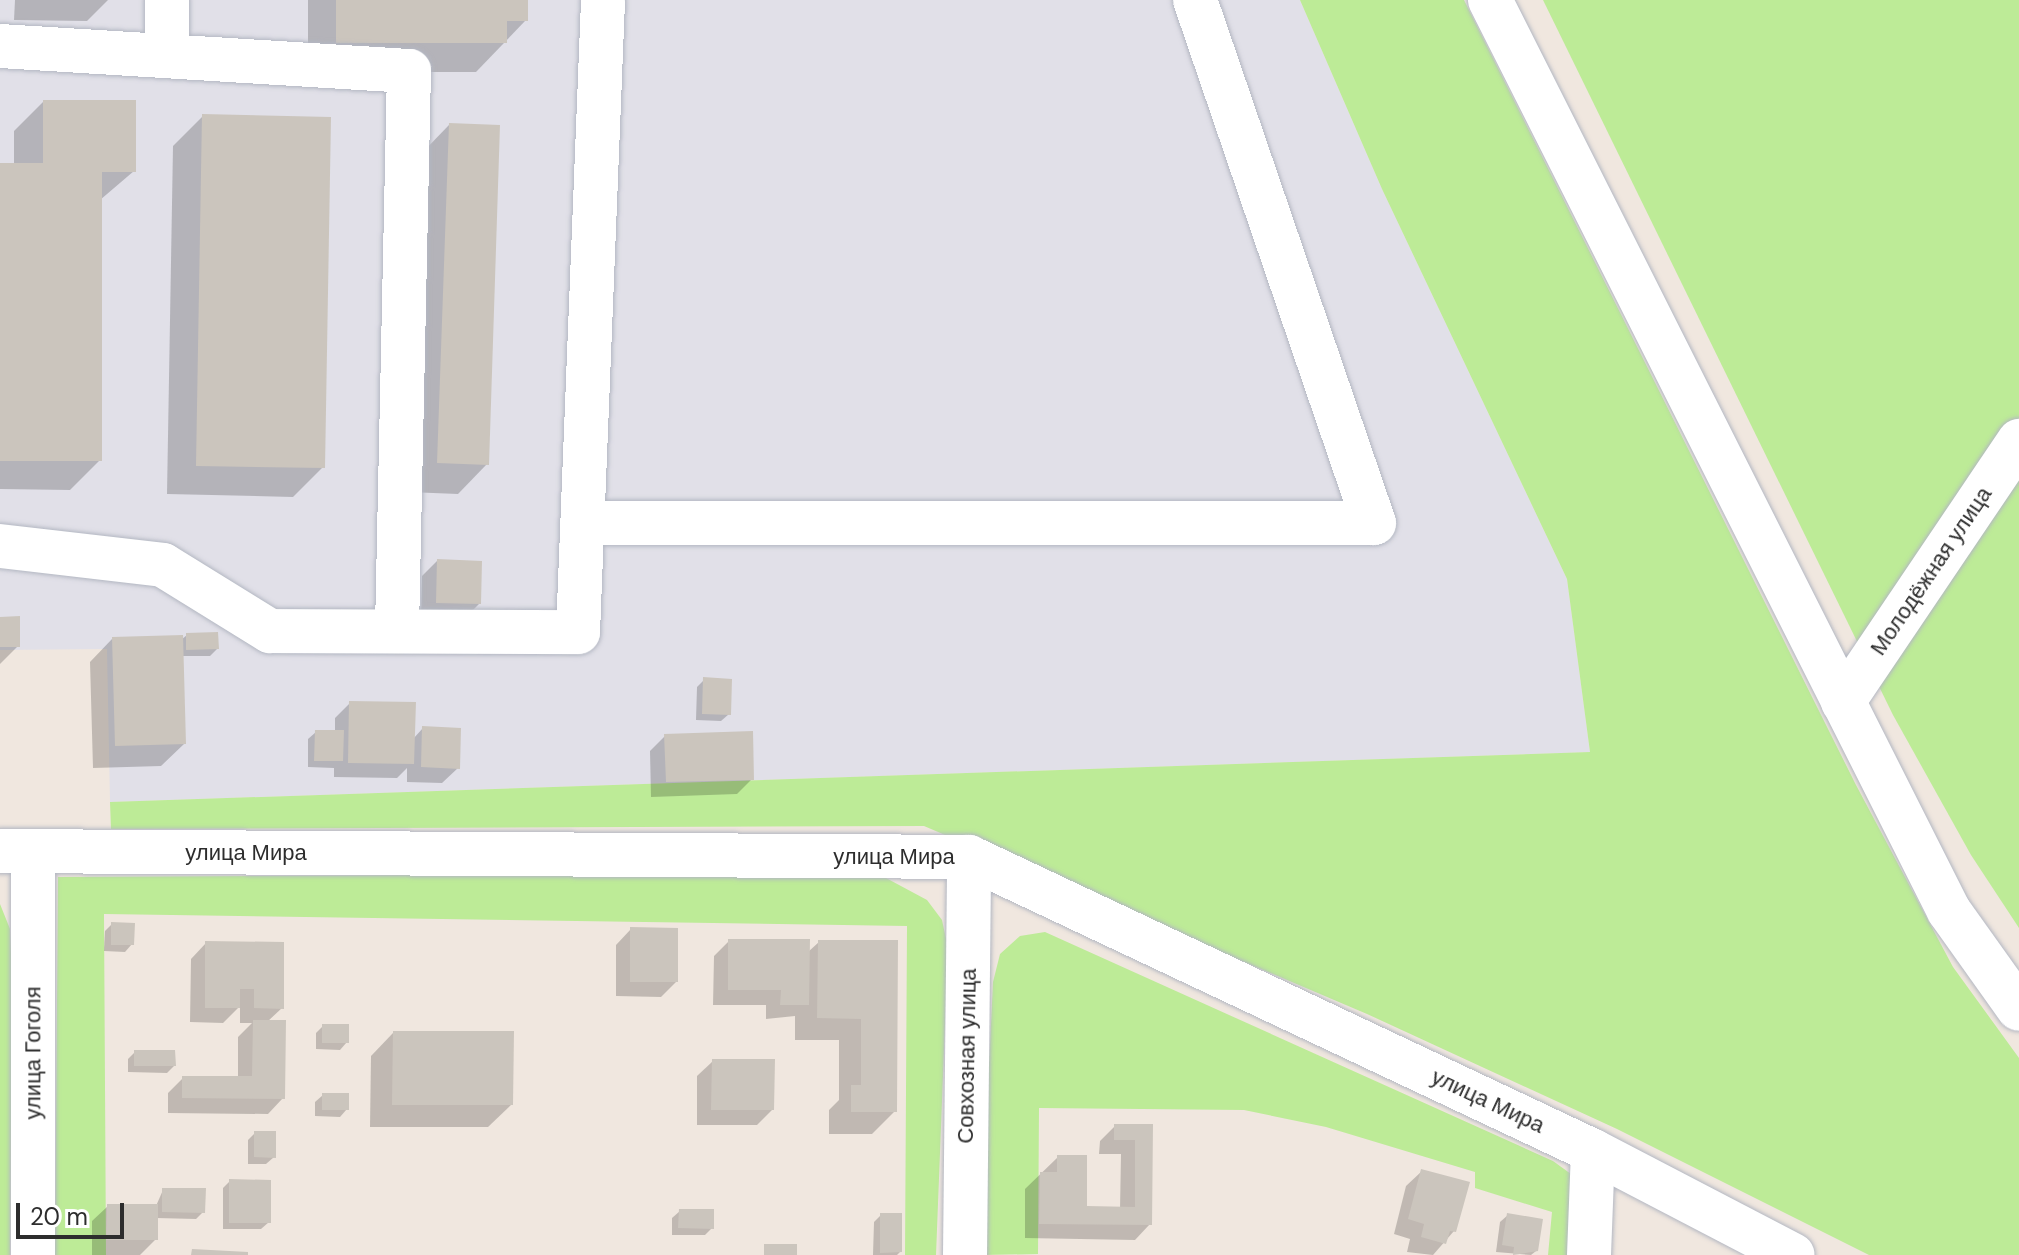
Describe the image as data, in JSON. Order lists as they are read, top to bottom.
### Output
{
  "streets": {
    "street": [
      "Молодёжная улица",
      "улица Мира",
      "улица Гоголя",
      "Совхозная улица"
    ]
  },
  "crossings": [
    ["улица Мира", "улица Гоголя"],
    ["улица Мира", "Совхозная улица"]
  ],
  "scale_bar": "20 m"
}
